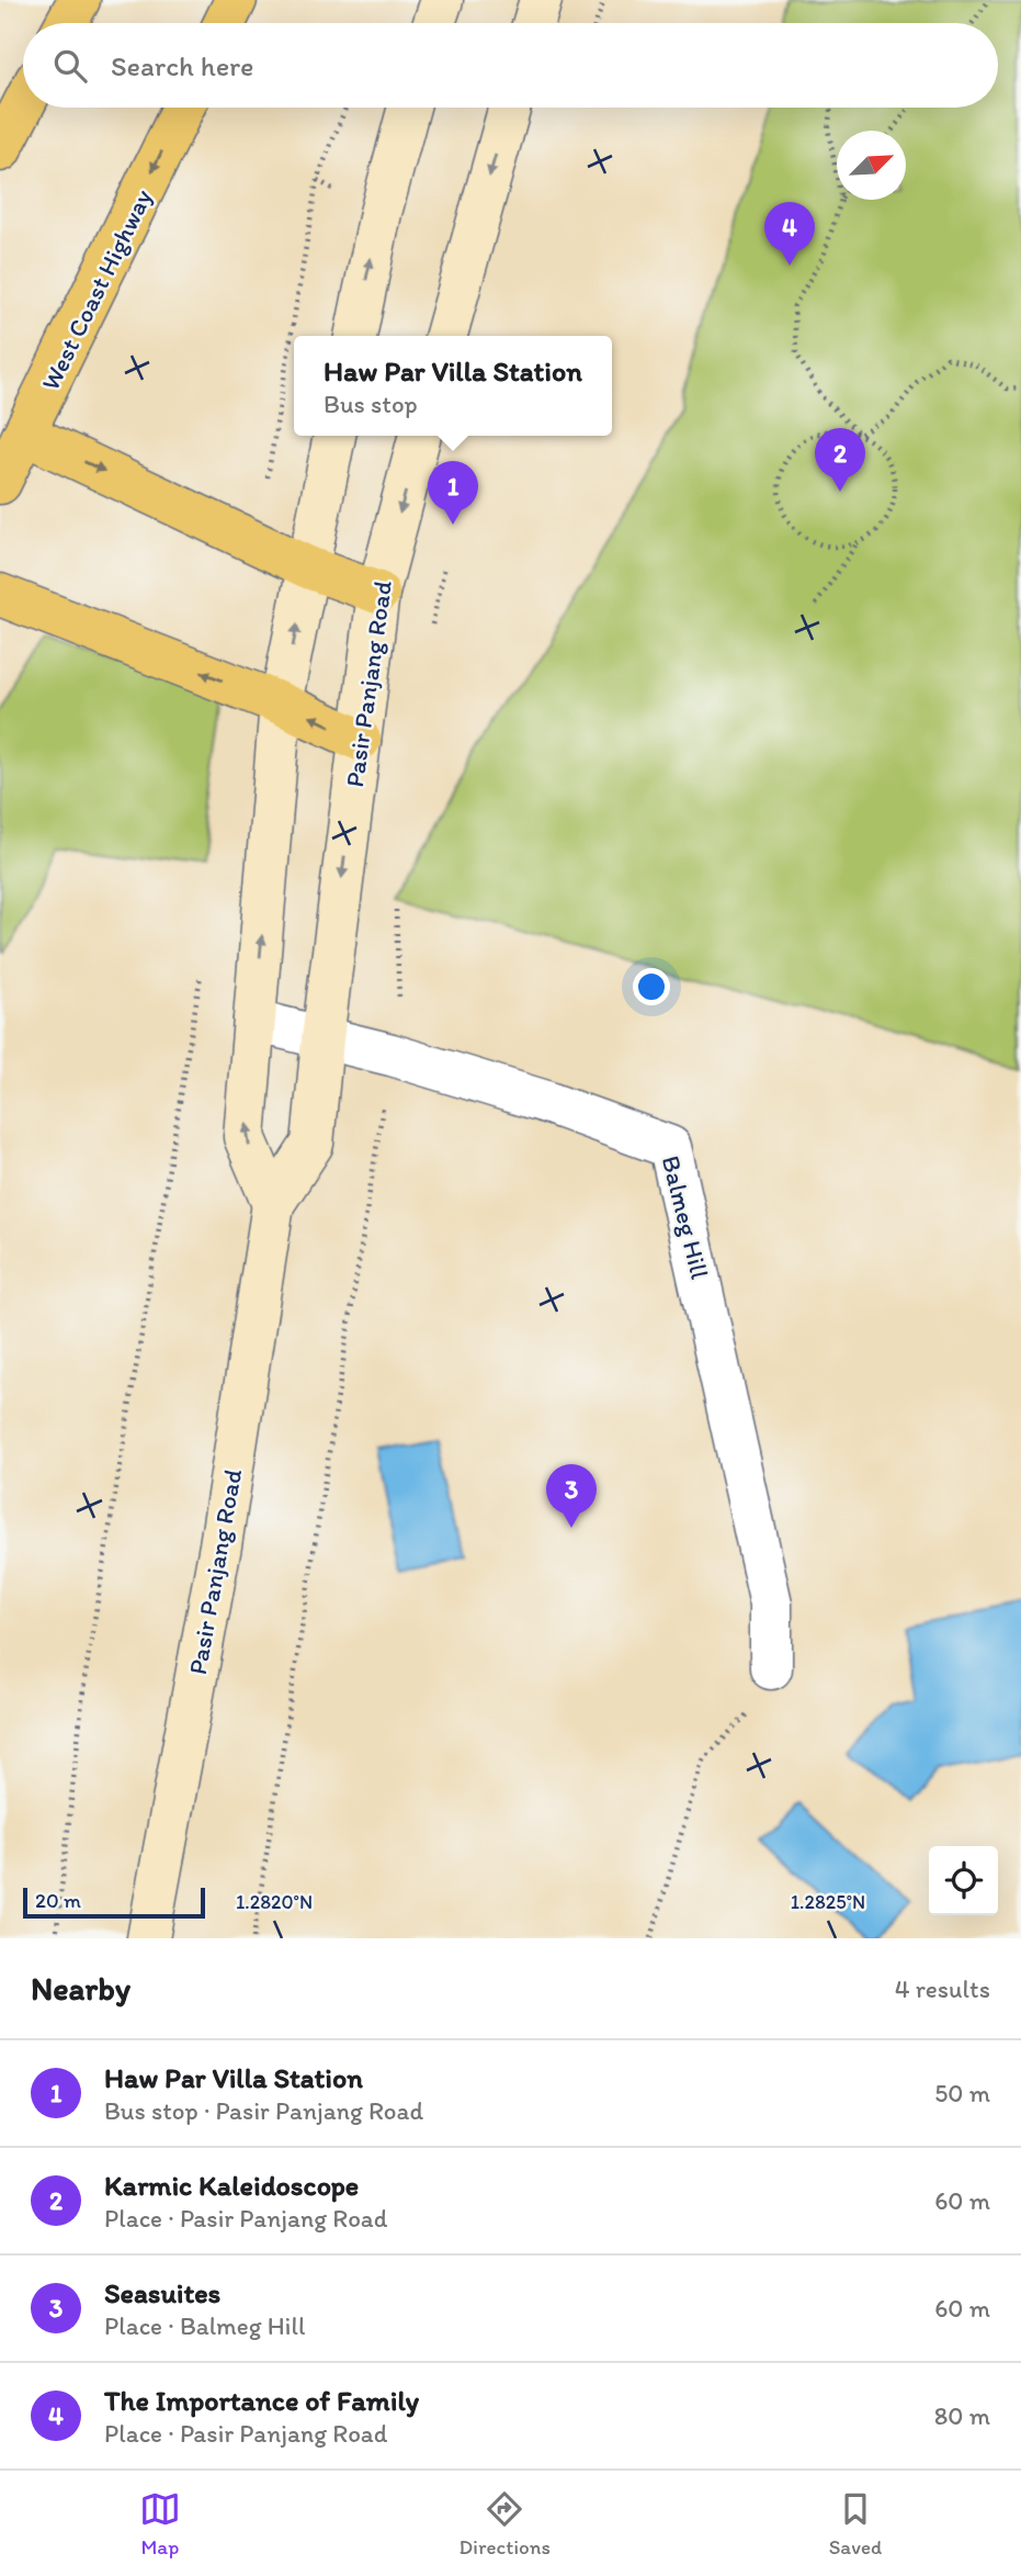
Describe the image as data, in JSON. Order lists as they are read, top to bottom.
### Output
{
  "streets": {
    "highway": ["West Coast Highway"],
    "main road": ["Pasir Panjang Road"],
    "street": ["Balmeg Hill"]
  },
  "crossings": [
    ["Pasir Panjang Road", "Balmeg Hill"]
  ],
  "one_way": ["West Coast Highway"],
  "scale_bar": "20 m",
  "north": "top right",
  "page": {
    "search": "Search here",
    "pins": [
      "4",
      "2",
      "1",
      "3"
    ],
    "popup": ["Haw Par Villa Station", "Bus stop"],
    "scale": "20 m",
    "heading": ["Nearby", "4 results"],
    "list": [
      {
        "mark": "1",
        "name": "Haw Par Villa Station",
        "note": "Bus stop · Pasir Panjang Road",
        "value": "50 m"
      },
      {
        "mark": "2",
        "name": "Karmic Kaleidoscope",
        "note": "Place · Pasir Panjang Road",
        "value": "60 m"
      },
      {
        "mark": "3",
        "name": "Seasuites",
        "note": "Place · Balmeg Hill",
        "value": "60 m"
      },
      {
        "mark": "4",
        "name": "The Importance of Family",
        "note": "Place · Pasir Panjang Road",
        "value": "80 m"
      }
    ],
    "nav": ["Map", "Directions", "Saved"]
  },
  "coordinates": ["1.2820°N", "1.2825°N"]
}
